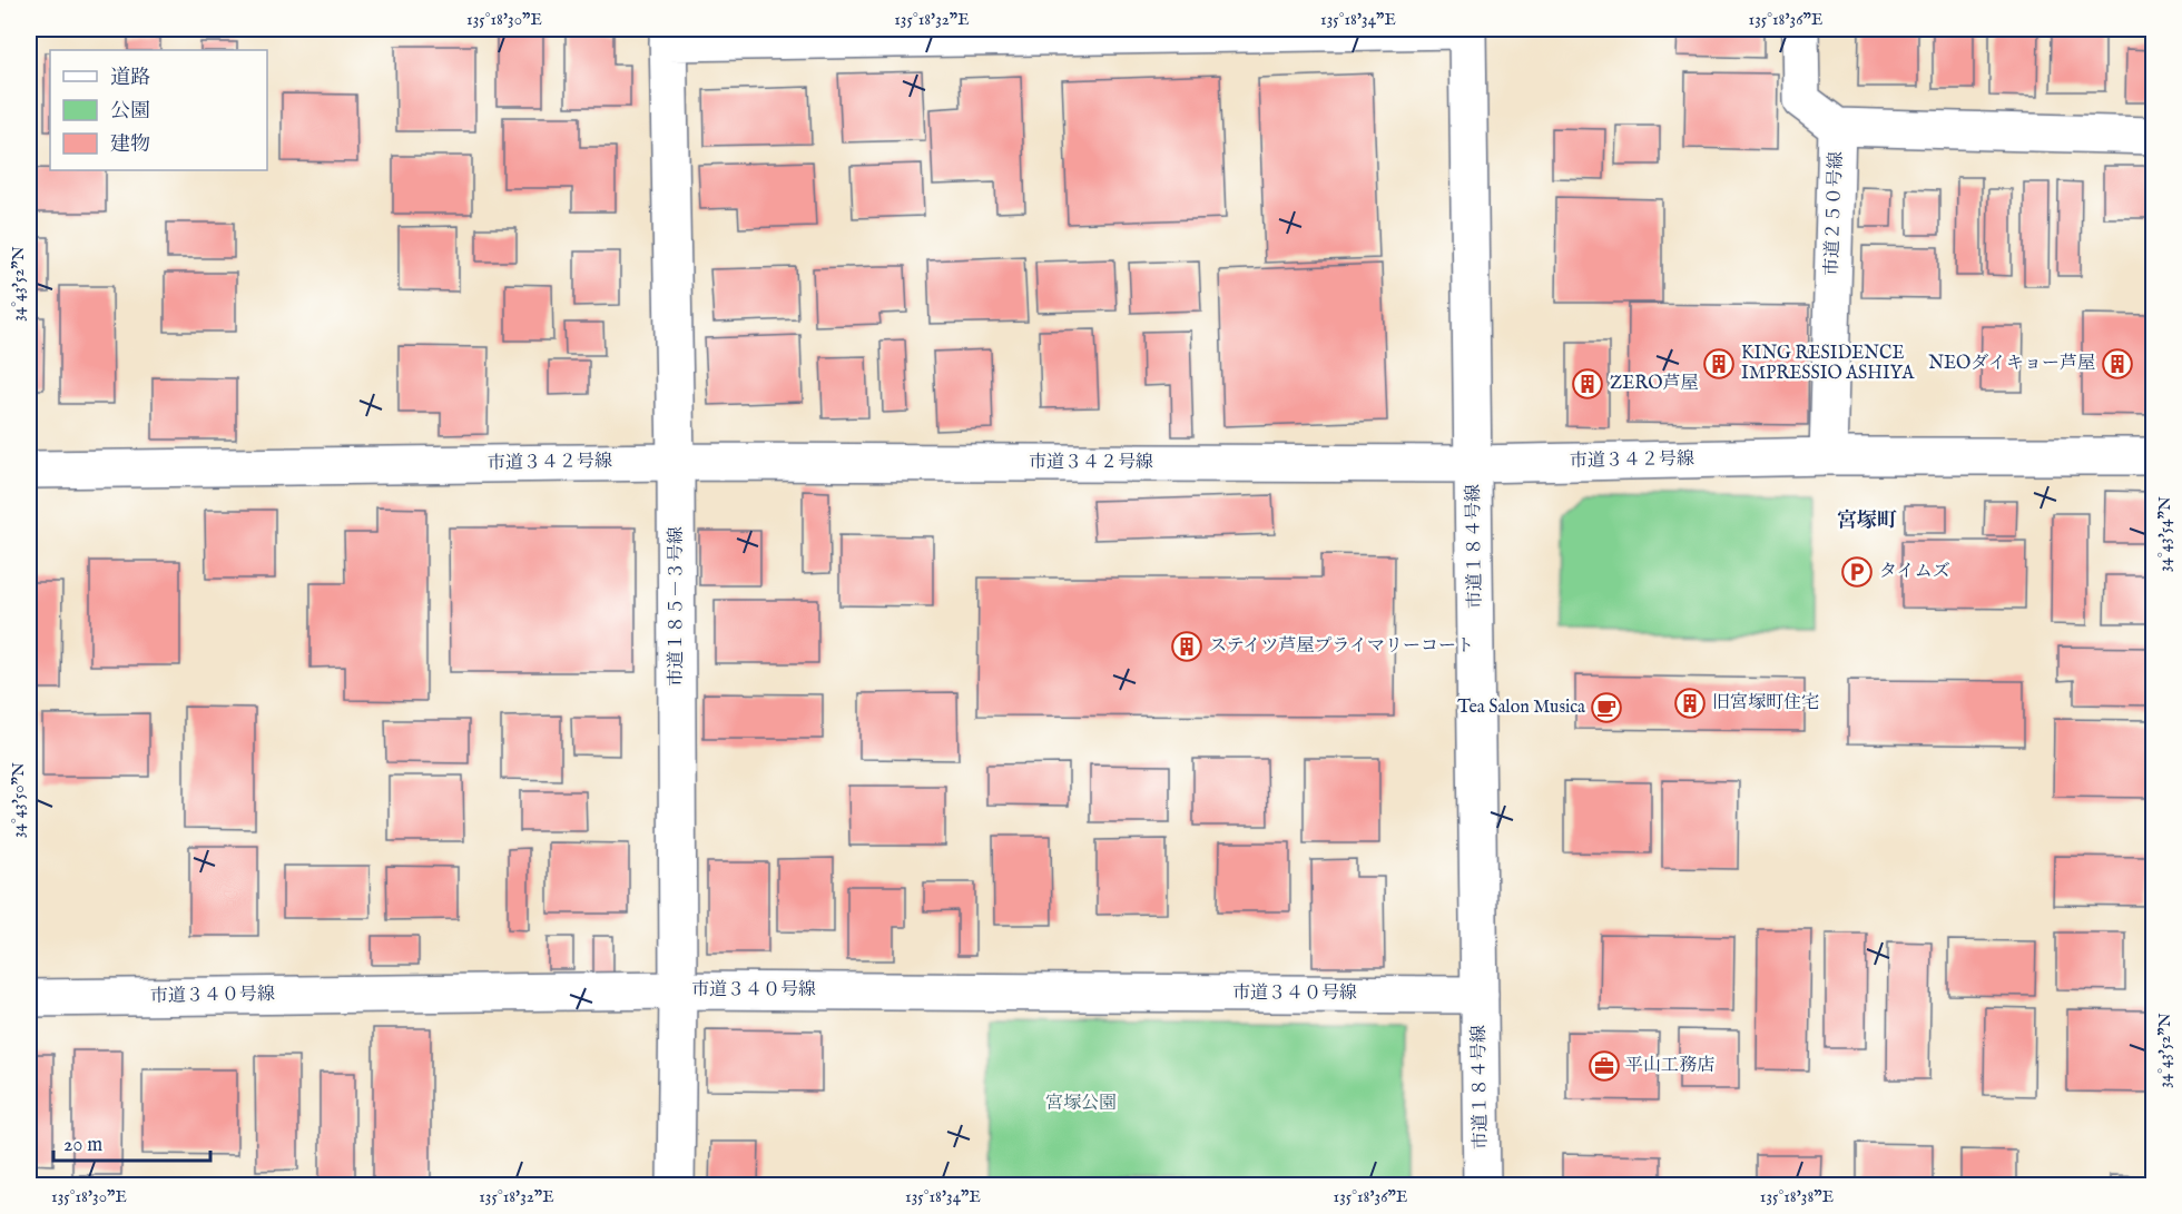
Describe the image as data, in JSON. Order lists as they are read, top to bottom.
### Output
{
  "streets": {
    "street": [
      "市道２５０号線",
      "市道３４２号線",
      "市道１８４号線",
      "市道１８５－３号線",
      "市道３４０号線"
    ]
  },
  "crossings": [
    ["市道２５０号線", "市道３４２号線"],
    ["市道３４２号線", "市道１８４号線"],
    ["市道３４２号線", "市道１８５－３号線"],
    ["市道１８４号線", "市道３４０号線"],
    ["市道１８５－３号線", "市道３４０号線"]
  ],
  "districts": ["宮塚町"],
  "parks": ["宮塚公園"],
  "places": {
    "building": [
      "KING RESIDENCE IMPRESSIO ASHIYA",
      "NEOダイキョー芦屋",
      "ZERO芦屋",
      "ステイツ芦屋プライマリーコート",
      "旧宮塚町住宅"
    ],
    "parking": ["タイムズ"],
    "cafe": ["Tea Salon Musica"],
    "office": ["平山工務店"]
  },
  "legend": ["道路", "公園", "建物"],
  "scale_bar": "20 m",
  "coordinates": [
    "135°18'30\"E",
    "135°18'32\"E",
    "135°18'34\"E",
    "135°18'36\"E",
    "34°43'52\"N",
    "34°43'54\"N",
    "34°43'50\"N",
    "135°18'38\"E"
  ]
}
